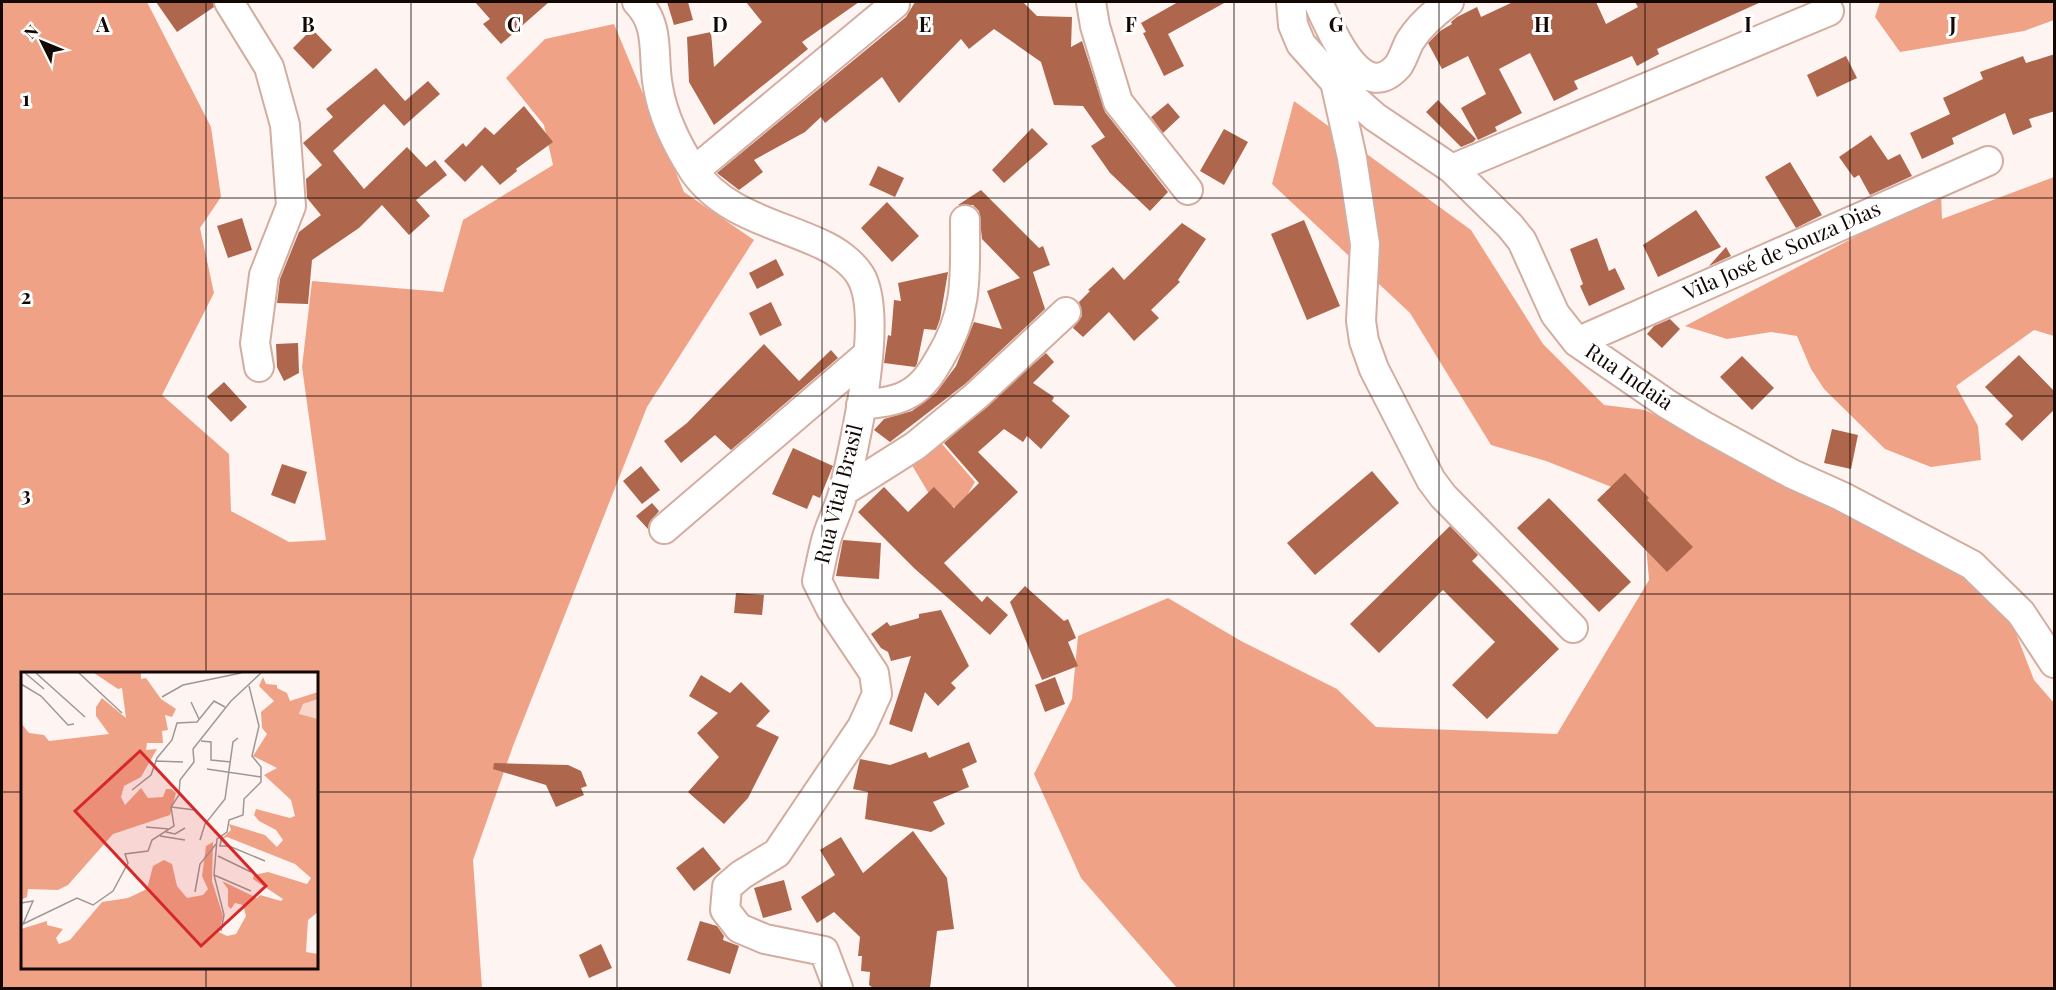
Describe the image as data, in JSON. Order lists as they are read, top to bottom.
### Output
{
  "streets": {
    "street": ["Vila José de Souza Dias", "Rua Indaia", "Rua Vital Brasil"]
  },
  "crossings": [
    ["Vila José de Souza Dias", "Rua Indaia"]
  ],
  "north": "top left",
  "grid": {
    "columns": [
      "A",
      "B",
      "C",
      "D",
      "E",
      "F",
      "G",
      "H",
      "I",
      "J"
    ],
    "rows": ["1", "2", "3"]
  }
}
